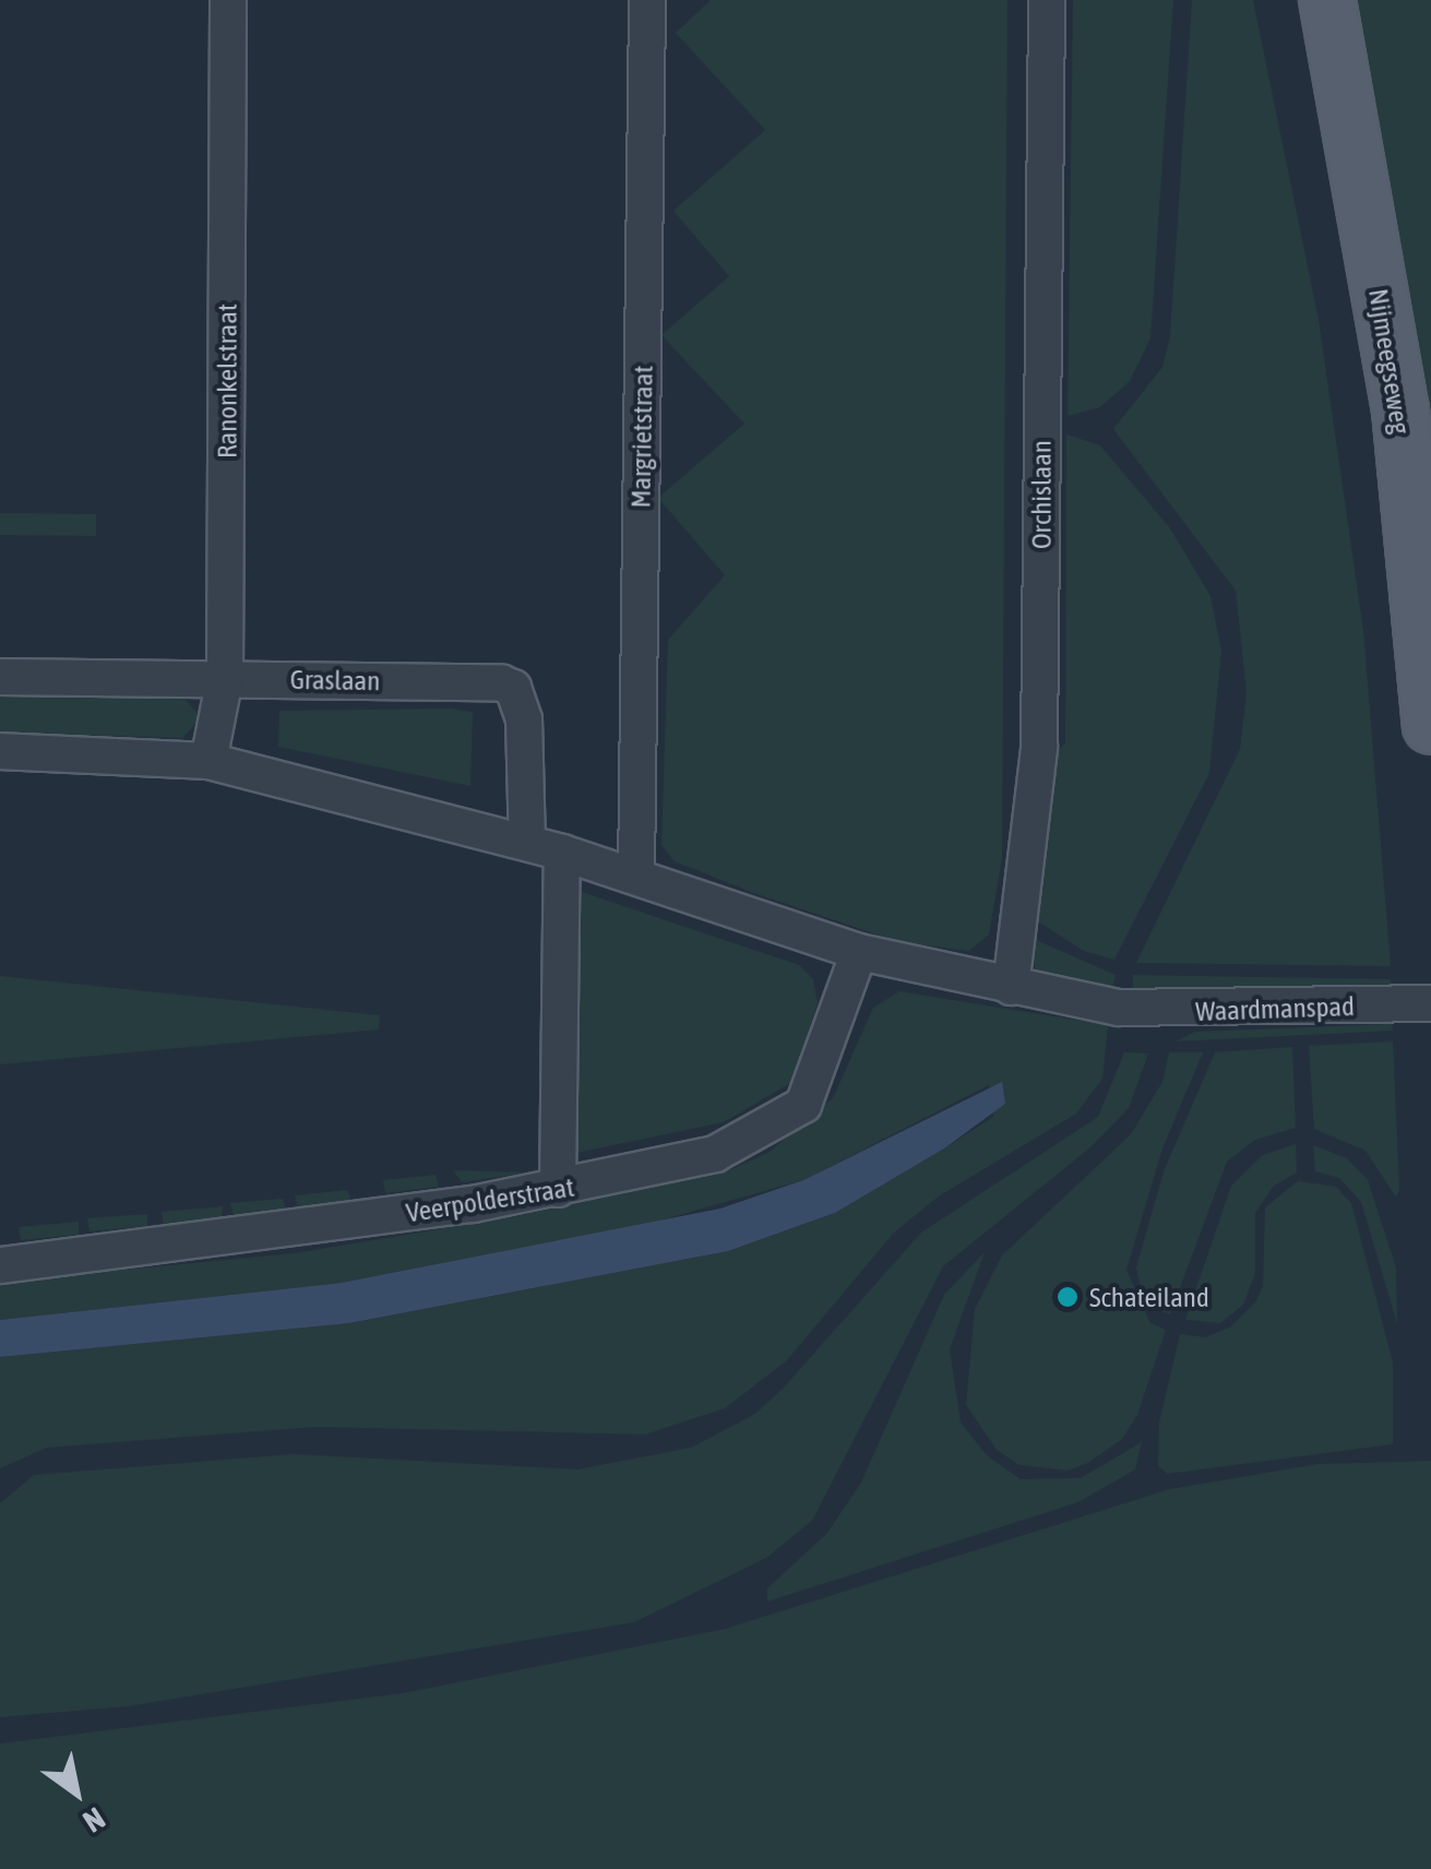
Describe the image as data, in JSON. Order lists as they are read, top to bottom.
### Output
{
  "streets": {
    "main road": ["Nijmeegseweg"],
    "street": [
      "Ranonkelstraat",
      "Margrietstraat",
      "Orchislaan",
      "Graslaan",
      "Waardmanspad",
      "Veerpolderstraat"
    ]
  },
  "crossings": [
    ["Ranonkelstraat", "Graslaan"],
    ["Orchislaan", "Waardmanspad"],
    ["Graslaan", "Veerpolderstraat"]
  ],
  "places": ["Schateiland"],
  "north": "bottom right"
}
